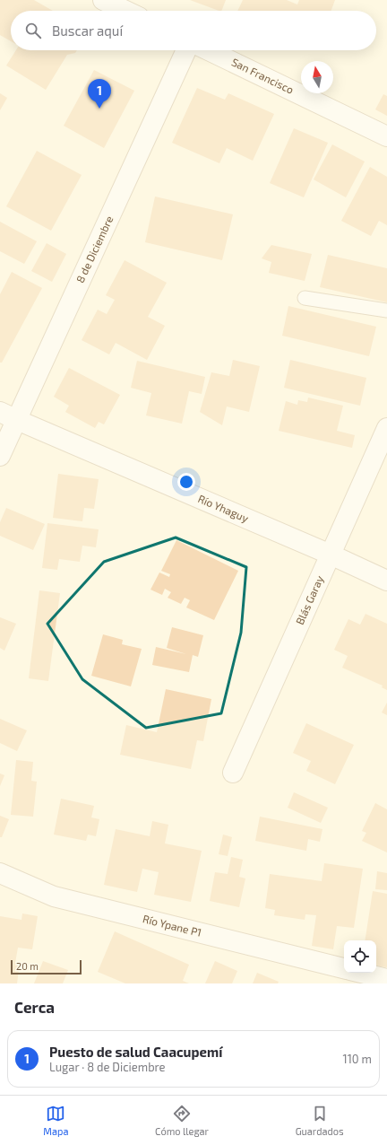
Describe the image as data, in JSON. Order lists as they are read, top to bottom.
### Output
{
  "streets": {
    "street": [
      "San Francisco",
      "8 de Diciembre",
      "Río Yhaguy",
      "Blás Garay",
      "Río Ypane P1"
    ]
  },
  "crossings": [
    ["8 de Diciembre", "Río Yhaguy"],
    ["Río Yhaguy", "Blás Garay"]
  ],
  "scale_bar": "20 m",
  "north": "top",
  "page": {
    "search": "Buscar aquí",
    "pins": "1",
    "scale": "20 m",
    "heading": "Cerca",
    "list": [
      {
        "mark": "1",
        "name": "Puesto de salud Caacupemí",
        "note": "Lugar · 8 de Diciembre",
        "value": "110 m"
      }
    ],
    "nav": ["Mapa", "Cómo llegar", "Guardados"]
  }
}
